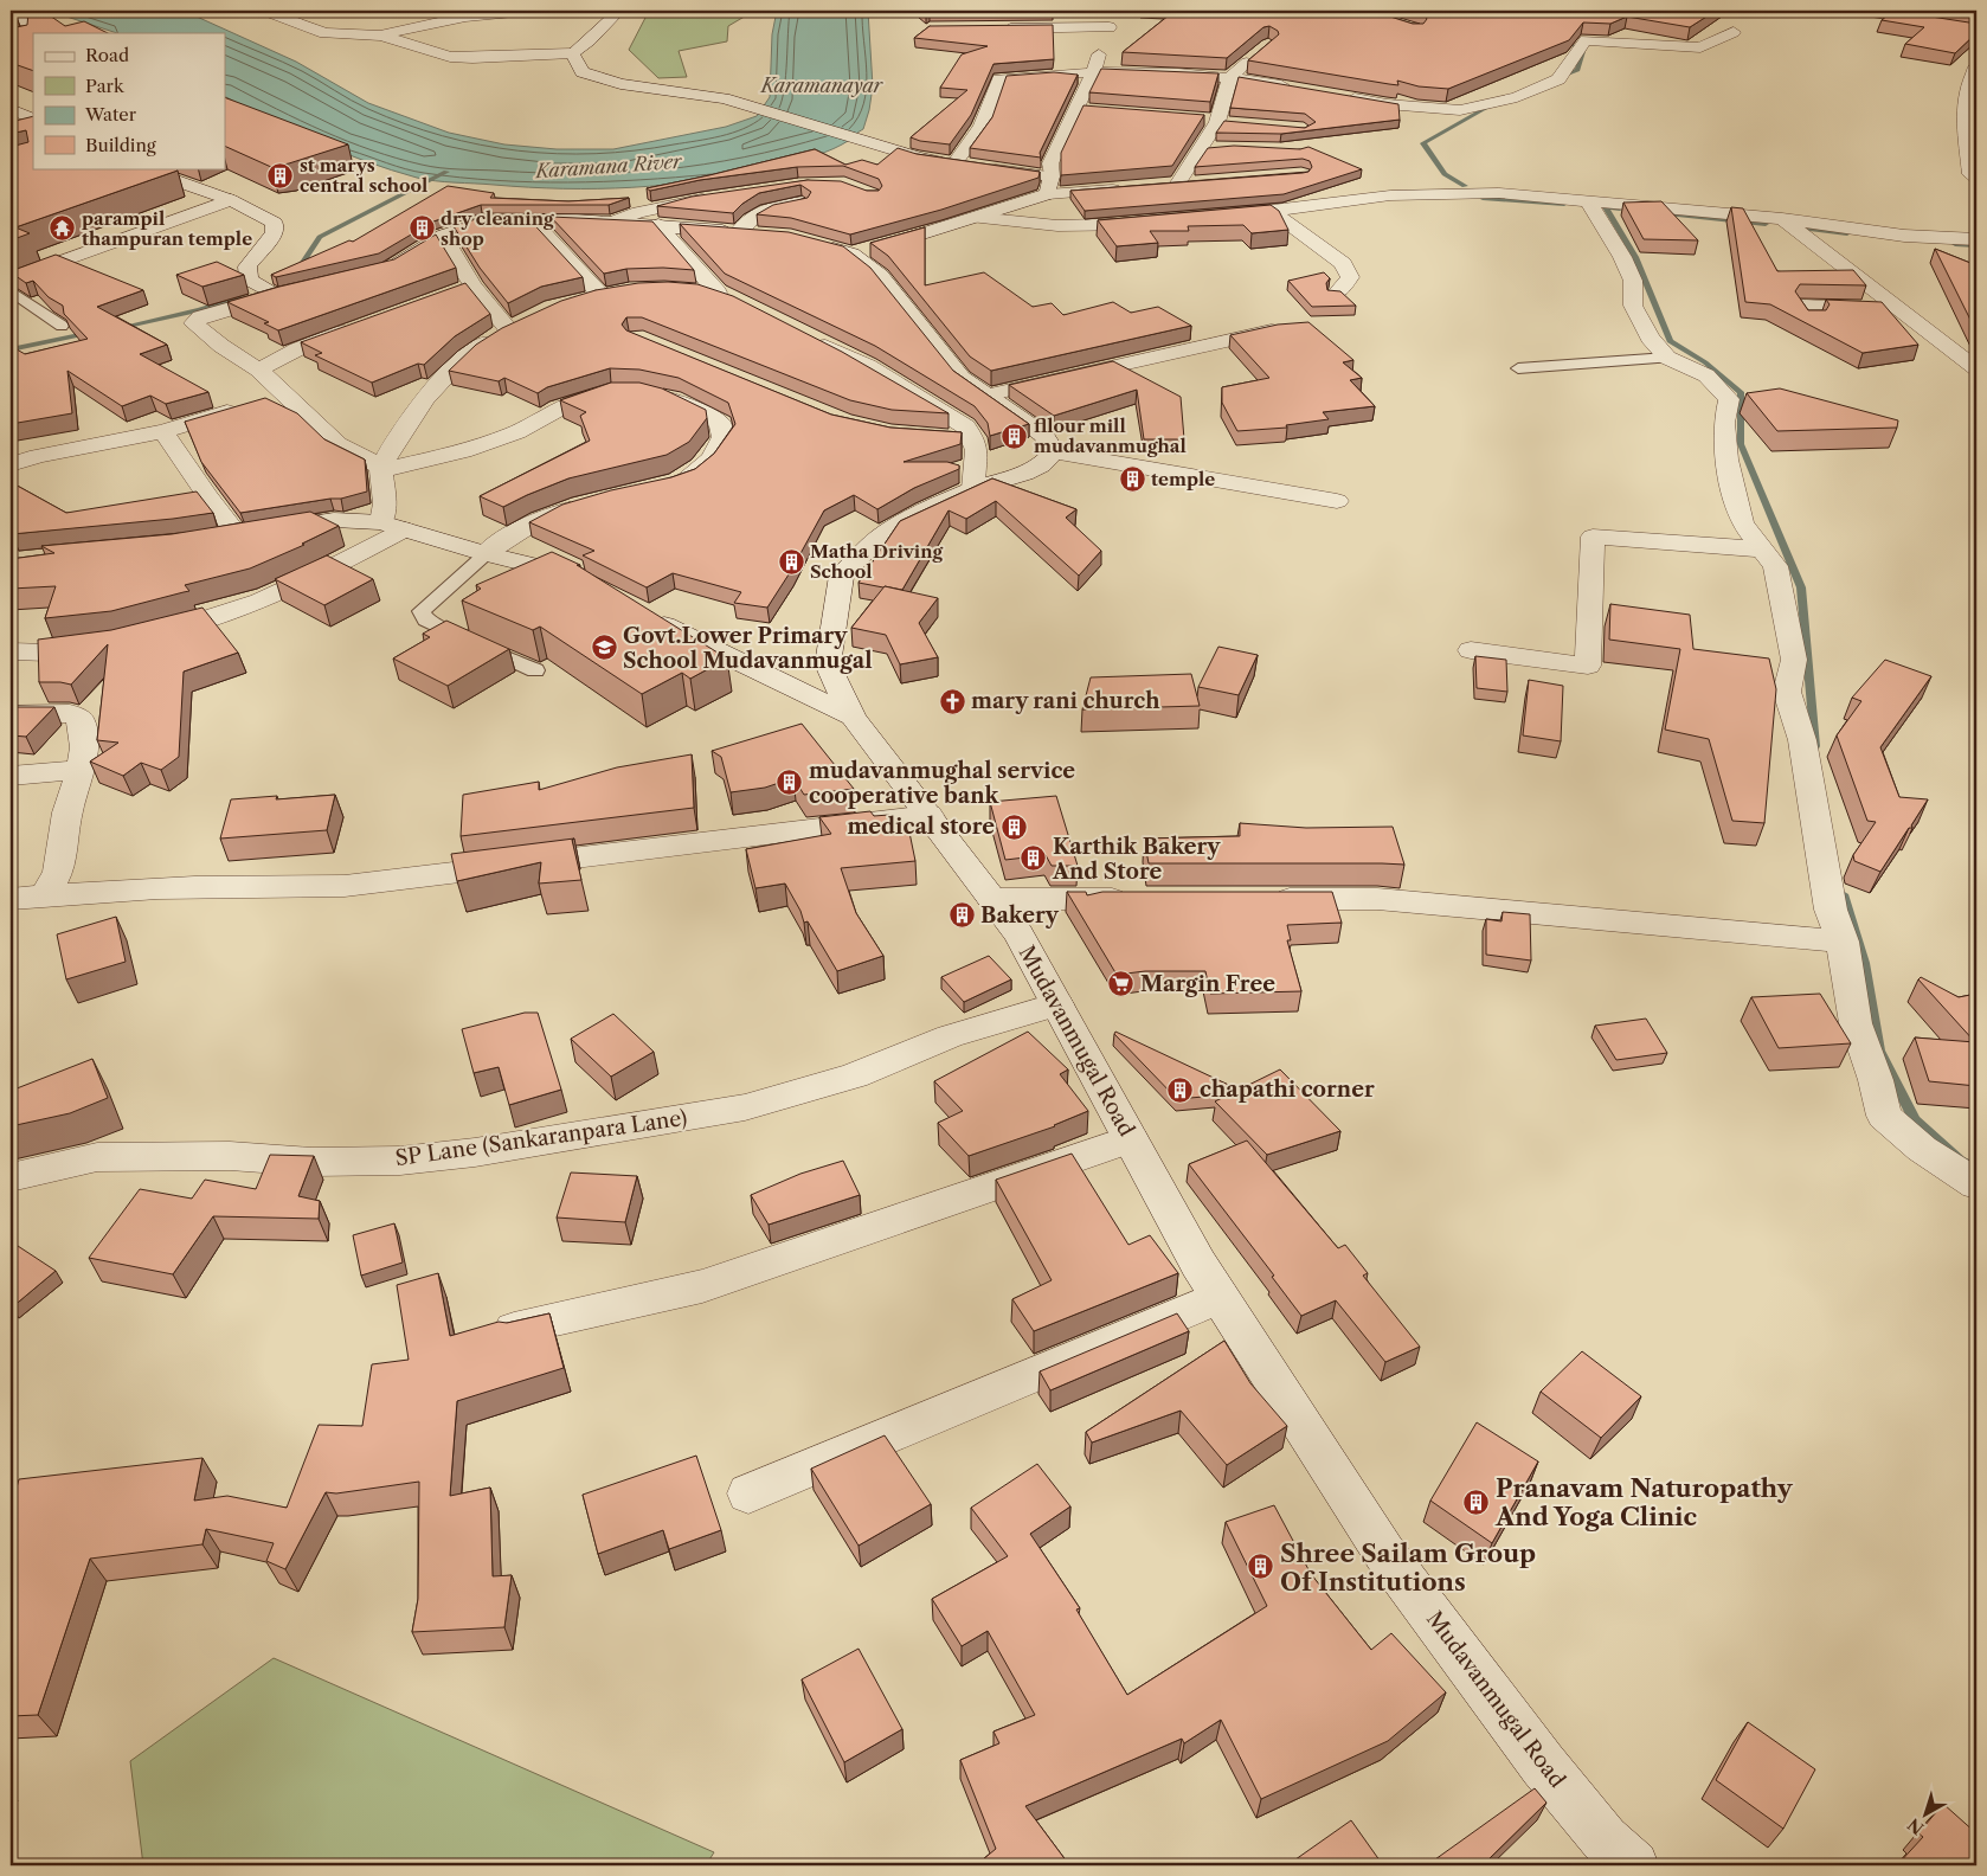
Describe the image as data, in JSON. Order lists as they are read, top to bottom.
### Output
{
  "streets": {
    "street": ["Mudavanmugal Road", "SP Lane (Sankaranpara Lane)"]
  },
  "crossings": [
    ["Mudavanmugal Road", "SP Lane (Sankaranpara Lane)"]
  ],
  "water": ["Karamanayar", "Karamana River"],
  "places": {
    "building": [
      "st marys central school",
      "dry cleaning shop",
      "fllour mill mudavanmughal",
      "temple",
      "Matha Driving School",
      "mudavanmughal service cooperative bank",
      "medical store",
      "Karthik Bakery And Store",
      "Bakery",
      "chapathi corner",
      "Pranavam Naturopathy And Yoga Clinic",
      "Shree Sailam Group Of Institutions"
    ],
    "temple": ["parampil thampuran temple"],
    "school or university": ["Govt.Lower Primary School Mudavanmugal"],
    "church": ["mary rani church"],
    "supermarket": ["Margin Free"]
  },
  "legend": [
    "Road",
    "Park",
    "Water",
    "Building"
  ],
  "north": "bottom left"
}
